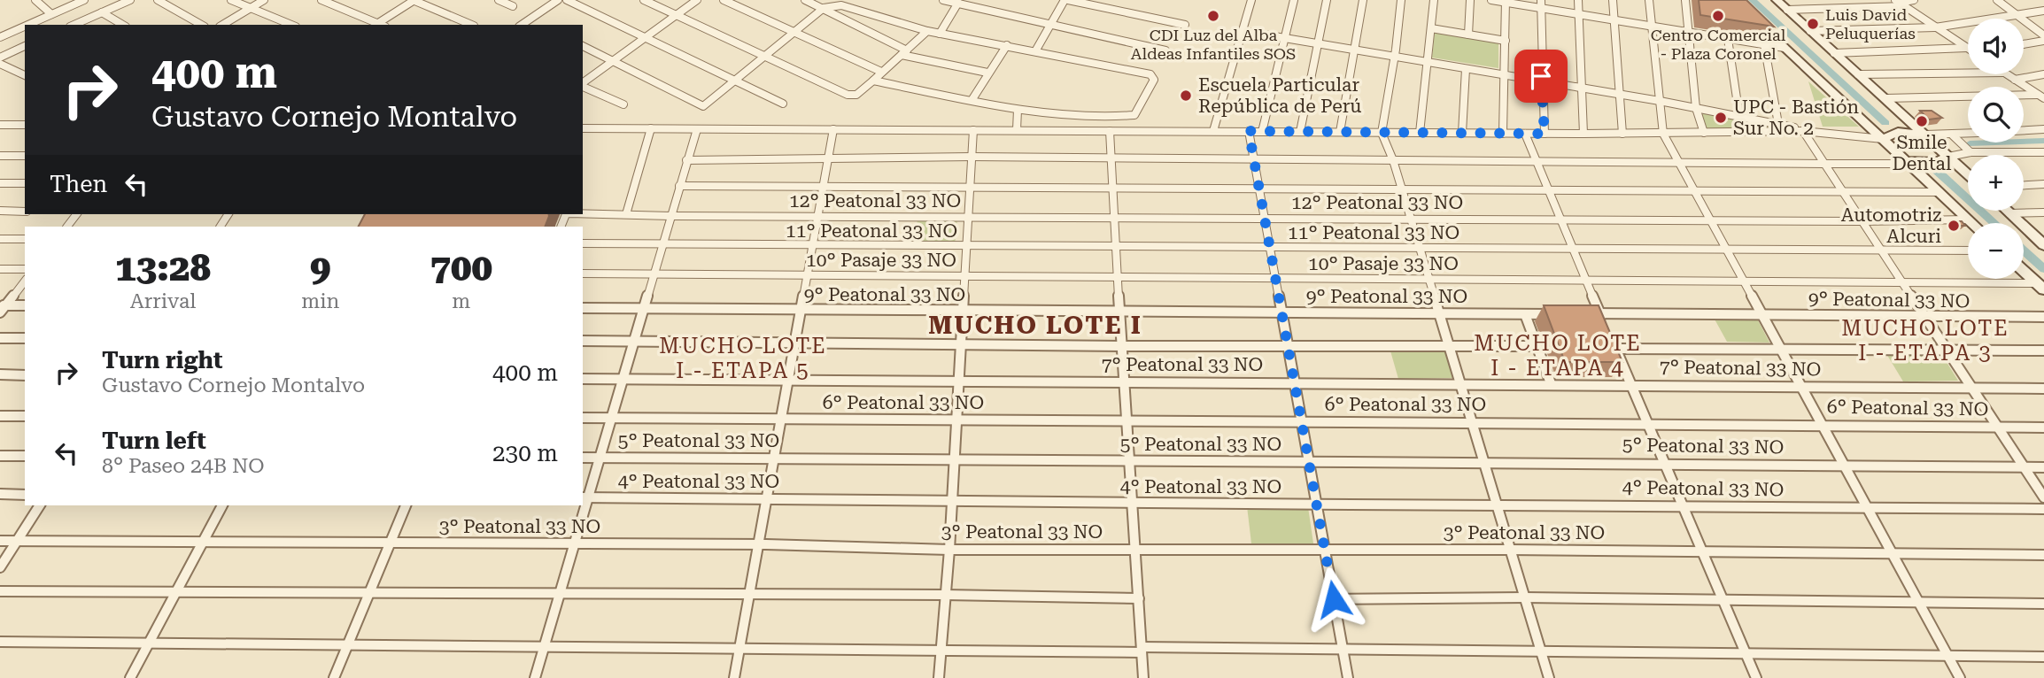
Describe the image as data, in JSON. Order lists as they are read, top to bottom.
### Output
{
  "streets": {
    "street": [
      "12° Peatonal 33 NO",
      "11° Peatonal 33 NO",
      "10° Pasaje 33 NO",
      "9° Peatonal 33 NO",
      "7° Peatonal 33 NO",
      "6° Peatonal 33 NO",
      "5° Peatonal 33 NO",
      "4° Peatonal 33 NO",
      "3° Peatonal 33 NO"
    ]
  },
  "districts": [
    "MUCHO LOTE I",
    "MUCHO LOTE I - ETAPA 3",
    "MUCHO LOTE I - ETAPA 4",
    "MUCHO LOTE I - ETAPA 5"
  ],
  "places": [
    "CDI Luz del Alba Aldeas Infantiles SOS",
    "Centro Comercial - Plaza Coronel",
    "Luis David Peluquerías",
    "Escuela Particular República de Perú",
    "UPC - Bastión Sur No. 2",
    "Smile Dental",
    "Automotriz Alcuri"
  ],
  "page": {
    "map_buttons": ["+", "−"],
    "turn": ["400 m", "Gustavo Cornejo Montalvo"],
    "then": "Then",
    "eta": [
      "13:28",
      "Arrival",
      "9",
      "min",
      "700",
      "m"
    ],
    "list": [
      {
        "name": "Turn right",
        "note": "Gustavo Cornejo Montalvo",
        "value": "400 m"
      },
      {
        "name": "Turn left",
        "note": "8° Paseo 24B NO",
        "value": "230 m"
      }
    ]
  }
}
